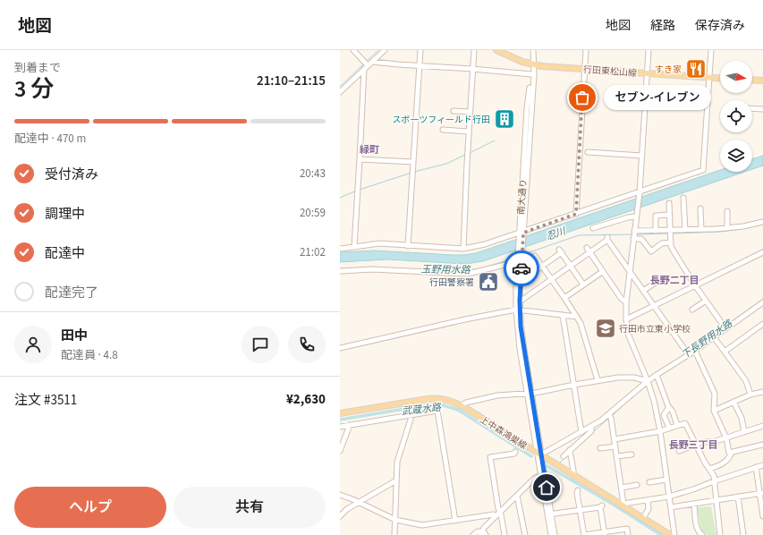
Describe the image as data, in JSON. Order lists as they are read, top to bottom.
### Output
{
  "streets": {
    "main road": ["行田東松山線", "上中森鴻巣線"],
    "street": ["南大通り"]
  },
  "crossings": [
    ["行田東松山線", "南大通り"],
    ["南大通り", "上中森鴻巣線"]
  ],
  "districts": ["緑町", "長野二丁目", "長野三丁目"],
  "water": [
    "忍川",
    "玉野用水路",
    "下長野用水路",
    "武蔵水路"
  ],
  "places": {
    "restaurant": ["すき家"],
    "other": ["セブン-イレブン"],
    "building": ["スポーツフィールド行田"],
    "public building": ["行田警察署"],
    "school or university": ["行田市立東小学校"]
  },
  "north": "right",
  "page": {
    "header": "地図",
    "nav": ["地図", "経路", "保存済み"],
    "heading": ["3 分", "到着まで", "21:10–21:15"],
    "panel": [
      "田中",
      "配達員 · 4.8",
      "注文 #3511",
      "¥2,630"
    ],
    "bubble": "セブン-イレブン",
    "bar": "配達中 · 470 m",
    "list": [
      ["受付済み", "20:43"],
      ["調理中", "20:59"],
      ["配達中", "21:02"],
      "配達完了"
    ],
    "buttons": ["ヘルプ", "共有"]
  }
}
